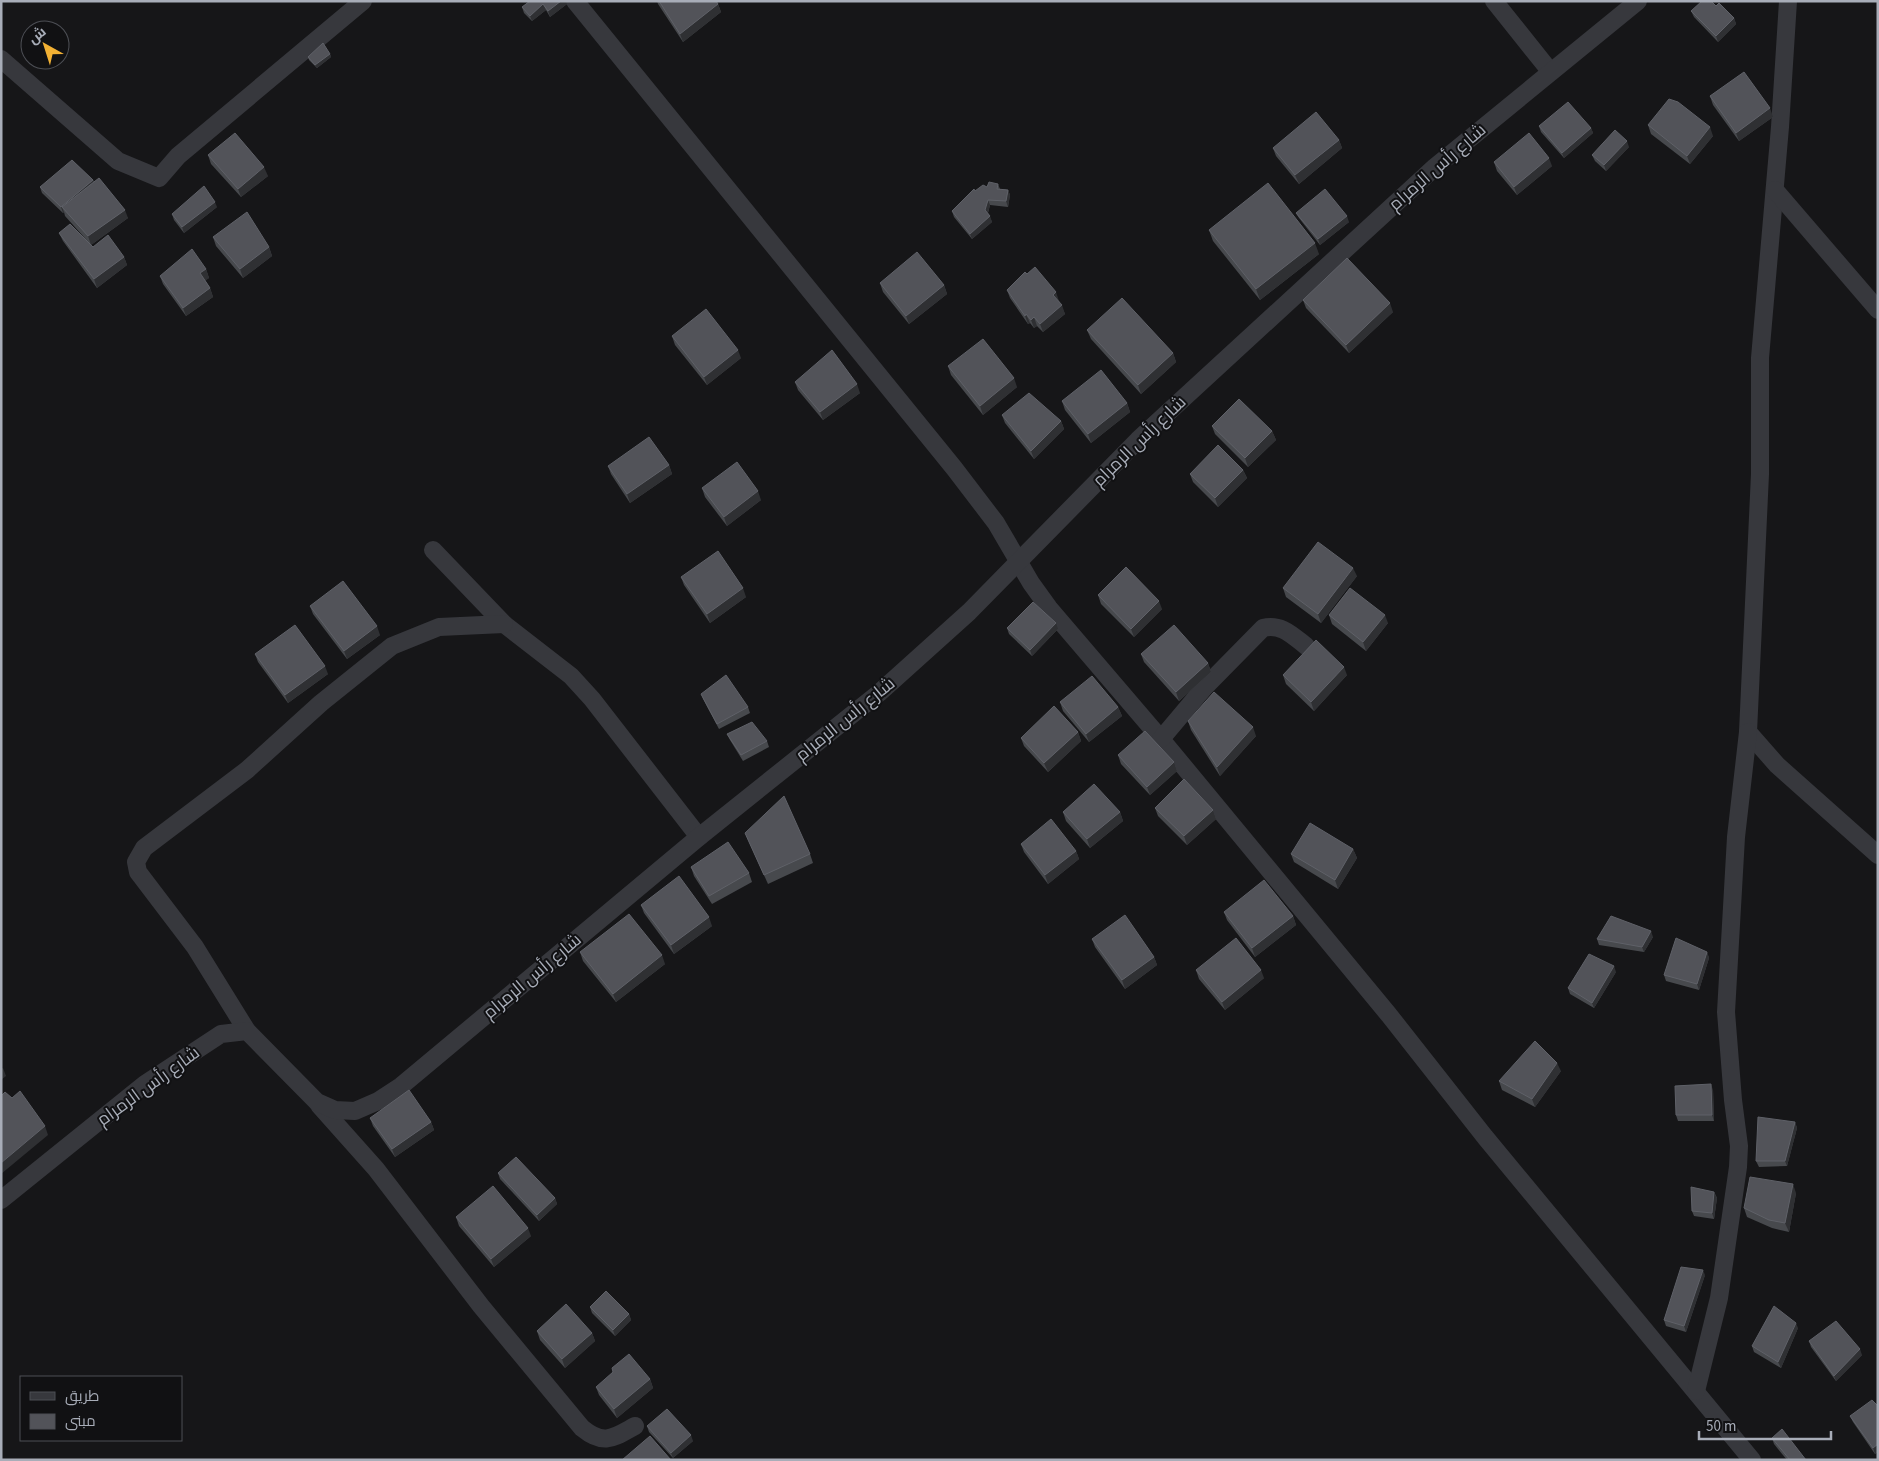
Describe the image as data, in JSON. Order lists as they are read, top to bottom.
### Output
{
  "streets": {
    "street": ["شارع رأس الرمرام"]
  },
  "legend": ["طريق", "مبنى"],
  "scale_bar": "50 m",
  "north": "top left"
}
